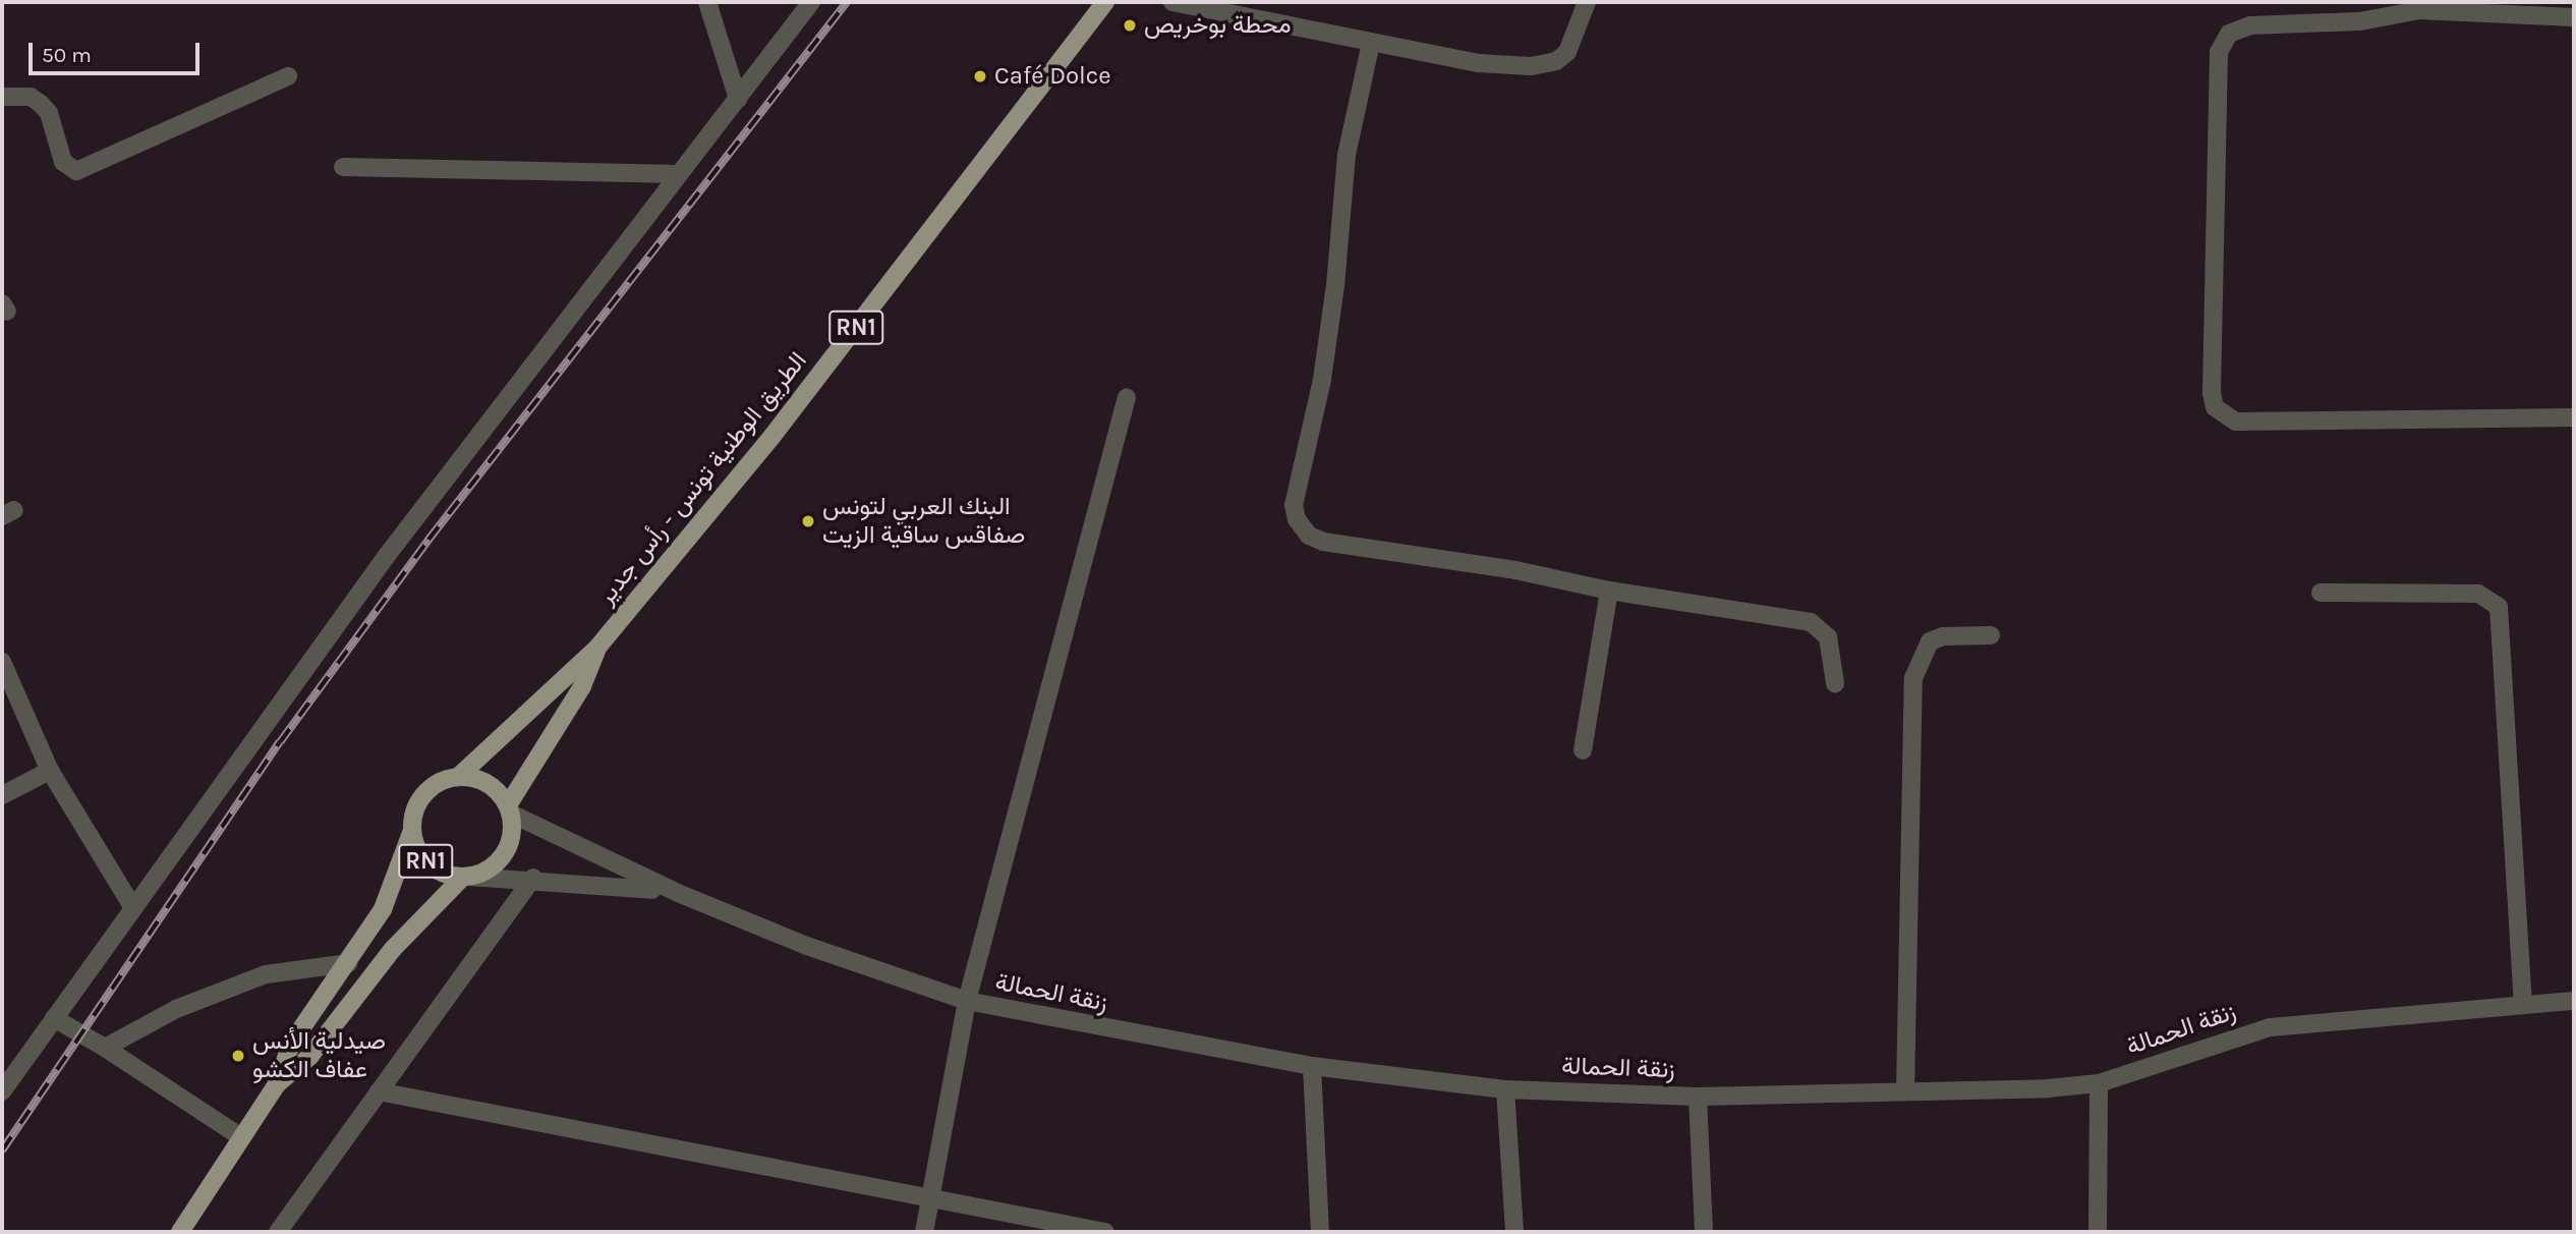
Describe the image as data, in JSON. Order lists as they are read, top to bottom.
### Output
{
  "streets": {
    "main road": ["RN1", "الطريق الوطنية تونس - رأس جدير"],
    "street": ["زنقة الحمالة"]
  },
  "crossings": [
    ["RN1", "الطريق الوطنية تونس - رأس جدير"]
  ],
  "places": [
    "محطة بوخريص",
    "Café Dolce",
    "البنك العربي لتونس صفاقس ساقية الزيت",
    "صيدلية الأنس عفاف الكشو"
  ],
  "scale_bar": "50 m"
}
